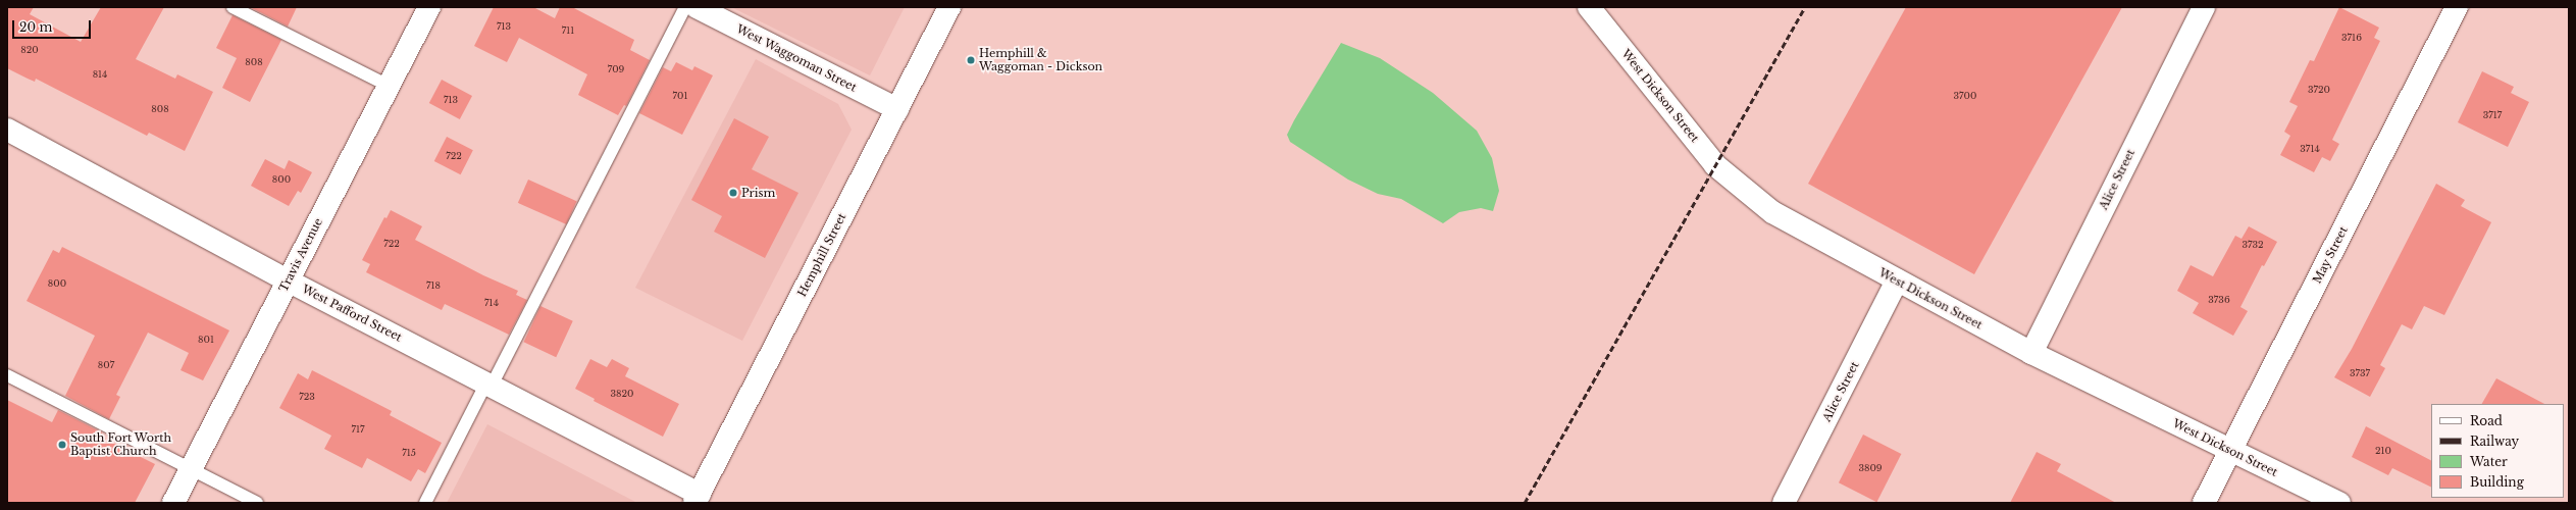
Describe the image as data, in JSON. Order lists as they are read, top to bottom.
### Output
{
  "streets": {
    "street": [
      "West Waggoman Street",
      "West Dickson Street",
      "Alice Street",
      "Travis Avenue",
      "Hemphill Street",
      "May Street",
      "West Pafford Street"
    ]
  },
  "crossings": [
    ["West Waggoman Street", "Hemphill Street"],
    ["West Dickson Street", "Alice Street"],
    ["West Dickson Street", "May Street"],
    ["Travis Avenue", "West Pafford Street"],
    ["Hemphill Street", "West Pafford Street"]
  ],
  "places": ["Hemphill & Waggoman - Dickson", "Prism", "South Fort Worth Baptist Church"],
  "house_numbers": [
    "713",
    "711",
    "3716",
    "820",
    "808",
    "709",
    "814",
    "3720",
    "701",
    "3700",
    "713",
    "808",
    "3717",
    "3714",
    "722",
    "800",
    "722",
    "3732",
    "800",
    "718",
    "3736",
    "714",
    "801",
    "807",
    "3737",
    "3820",
    "723",
    "717",
    "210",
    "715",
    "3809"
  ],
  "legend": [
    "Road",
    "Railway",
    "Water",
    "Building"
  ],
  "scale_bar": "20 m"
}
